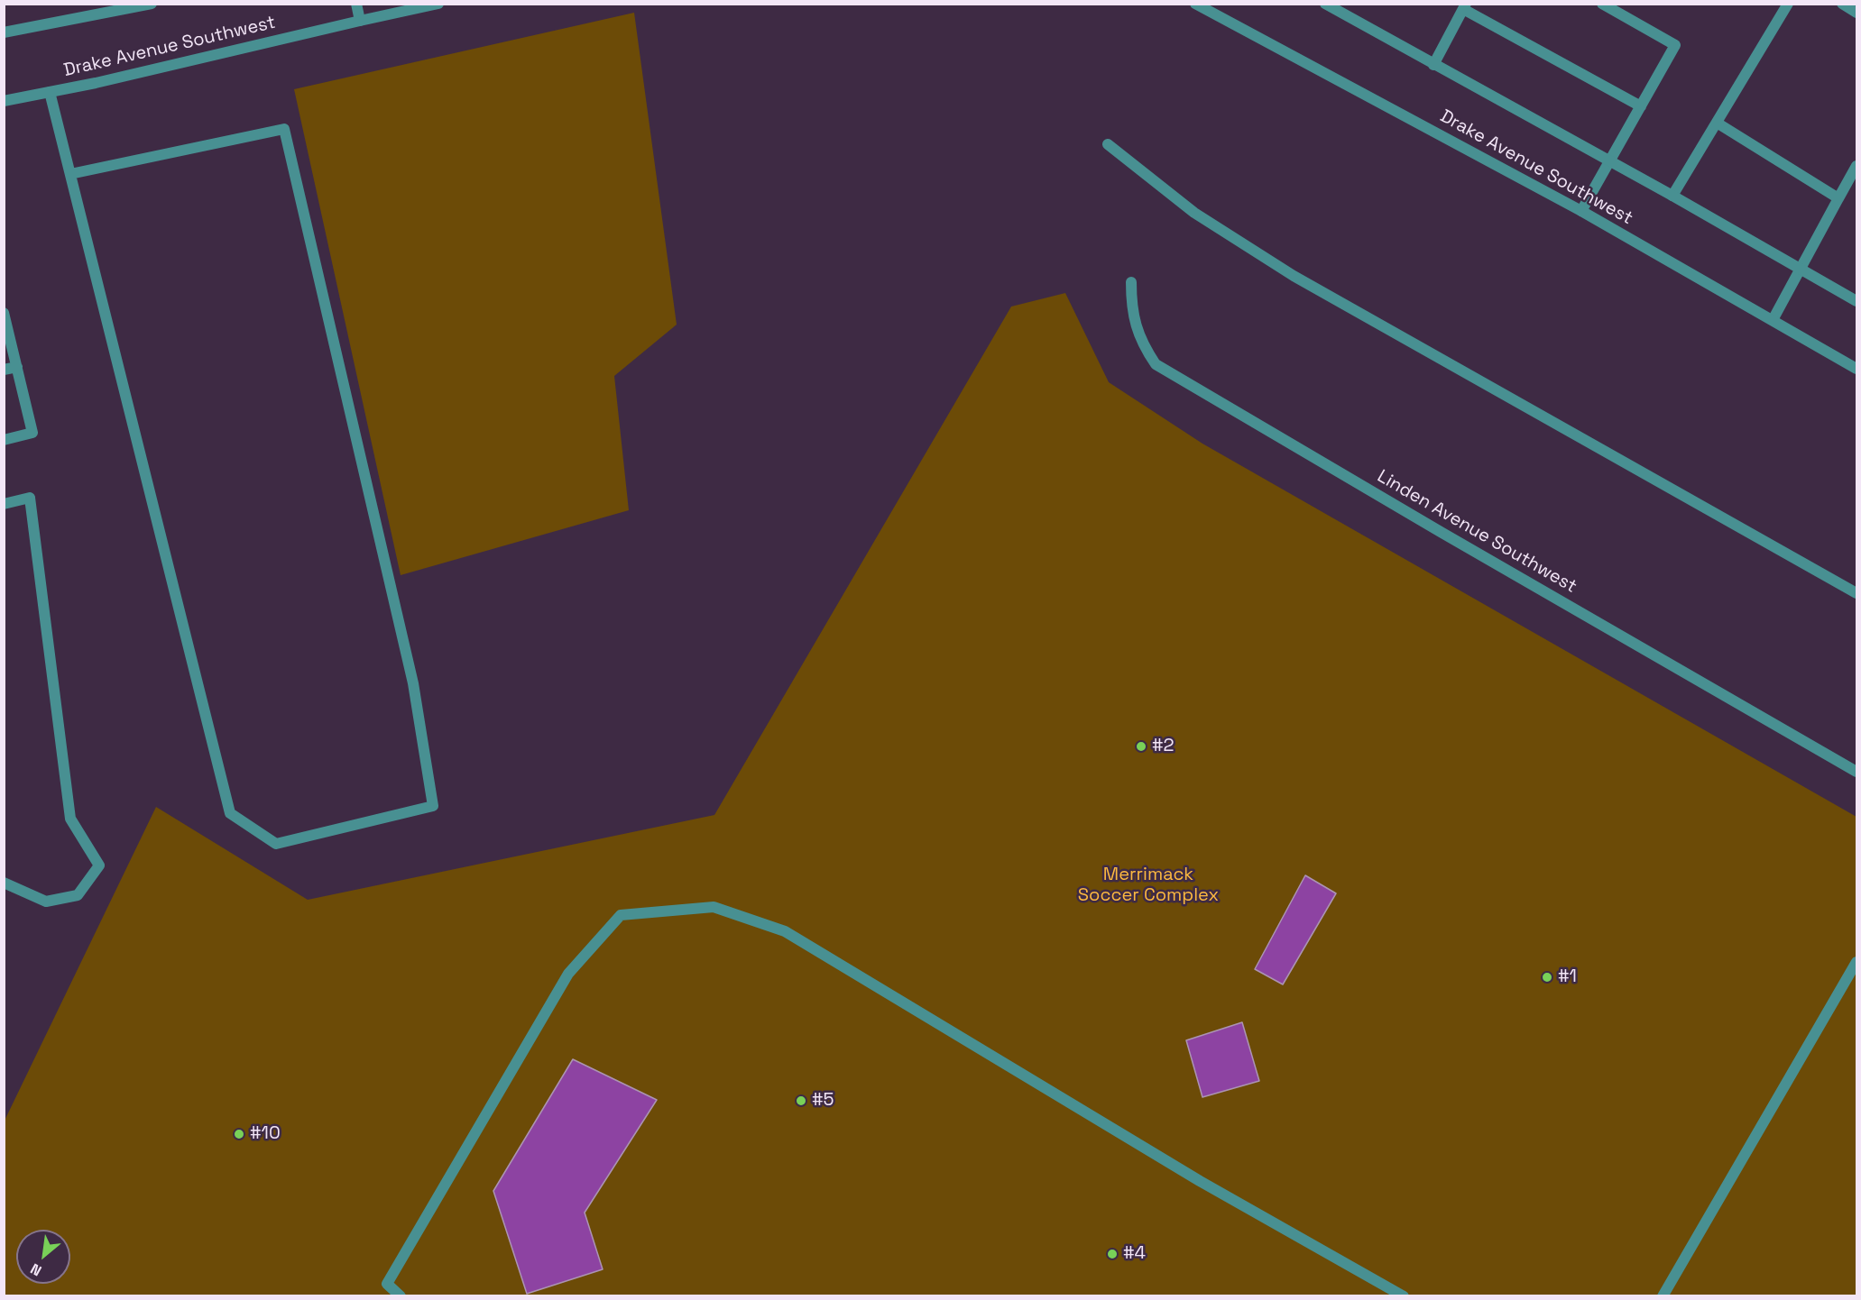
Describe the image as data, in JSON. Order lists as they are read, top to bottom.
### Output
{
  "streets": {
    "street": ["Drake Avenue Southwest", "Linden Avenue Southwest"]
  },
  "parks": ["Merrimack Soccer Complex"],
  "places": [
    "#2",
    "#1",
    "#5",
    "#10",
    "#4"
  ],
  "north": "bottom left"
}
